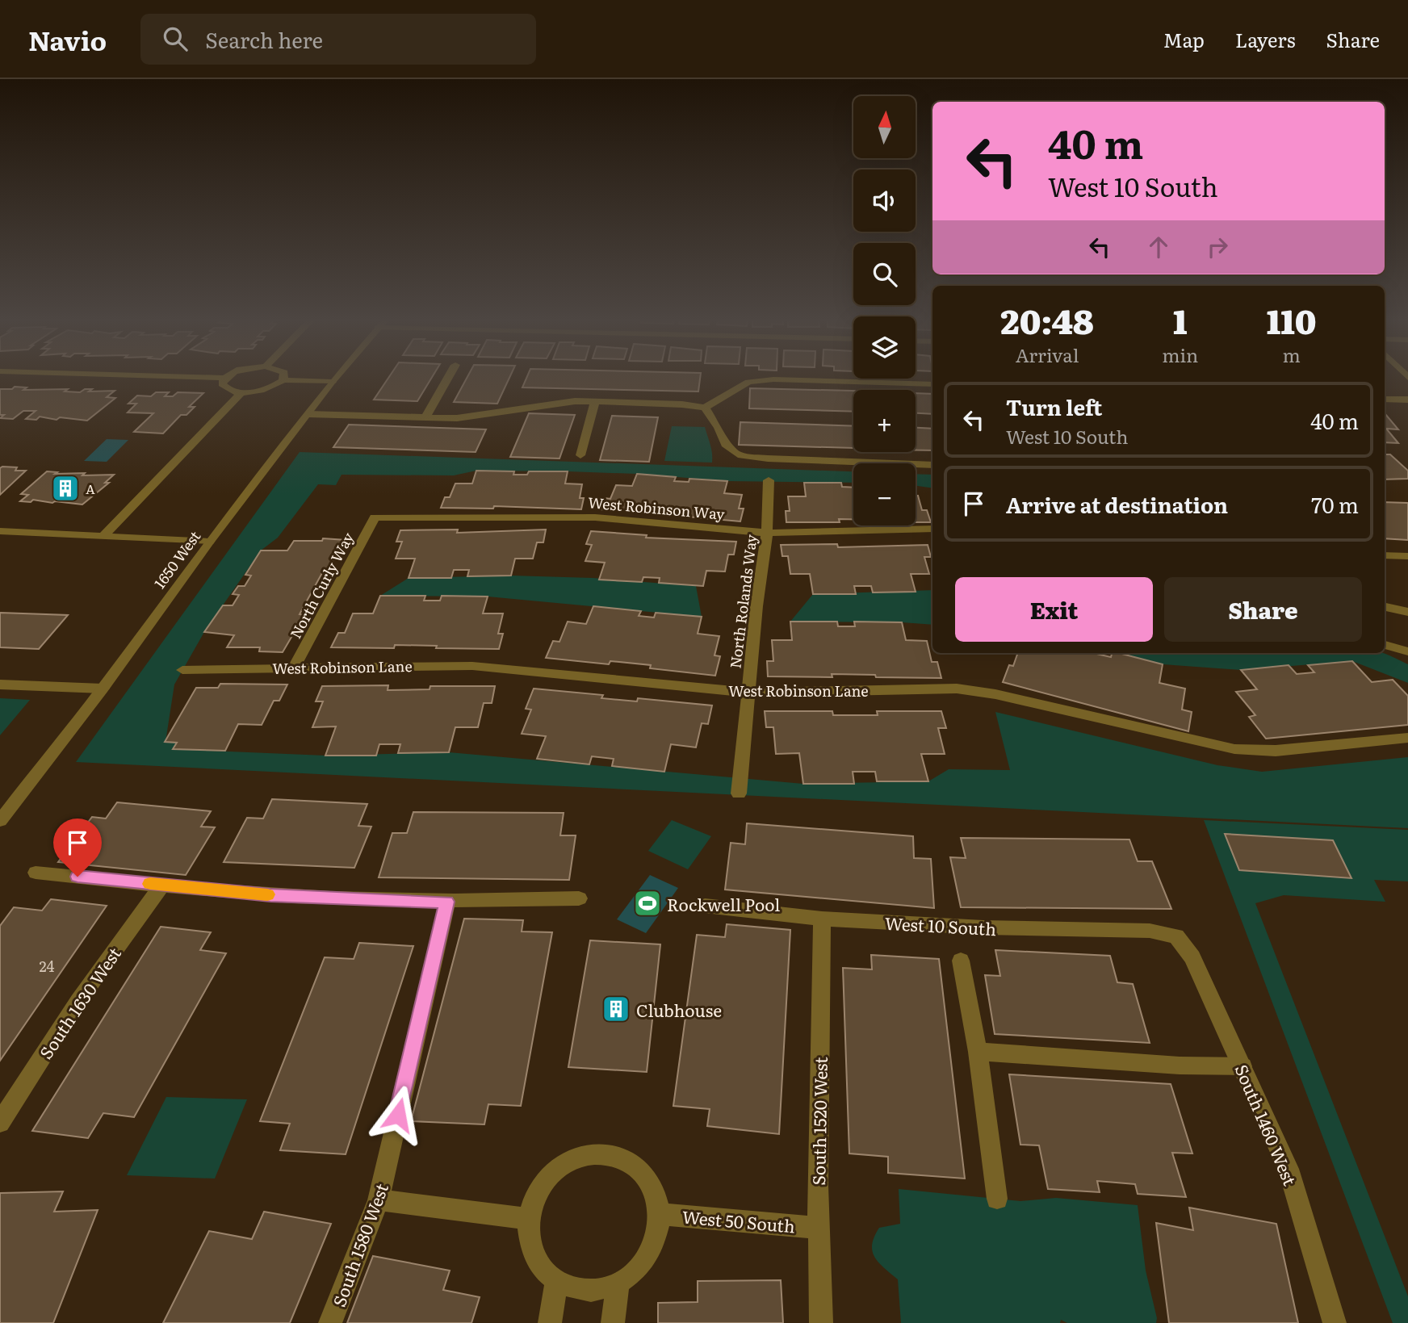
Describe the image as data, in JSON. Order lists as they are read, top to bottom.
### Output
{
  "streets": {
    "street": [
      "West Robinson Way",
      "1650 West",
      "North Curly Way",
      "North Rolands Way",
      "West Robinson Lane",
      "West 10 South",
      "South 1630 West",
      "South 1520 West",
      "South 1460 West",
      "West 50 South",
      "South 1580 West"
    ]
  },
  "crossings": [
    ["West Robinson Way", "North Curly Way"],
    ["West Robinson Way", "North Rolands Way"],
    ["North Curly Way", "West Robinson Lane"],
    ["North Rolands Way", "West Robinson Lane"],
    ["West 10 South", "South 1520 West"],
    ["West 10 South", "South 1460 West"],
    ["South 1520 West", "West 50 South"]
  ],
  "places": {
    "building": ["A", "Clubhouse"],
    "sports": ["Rockwell Pool"]
  },
  "house_numbers": ["24"],
  "north": "top",
  "page": {
    "header": "Navio",
    "search": "Search here",
    "nav": ["Map", "Layers", "Share"],
    "map_buttons": ["+", "−"],
    "turn": ["40 m", "West 10 South"],
    "eta": [
      "20:48",
      "Arrival",
      "1",
      "min",
      "110",
      "m"
    ],
    "list": [
      {
        "name": "Turn left",
        "note": "West 10 South",
        "value": "40 m"
      },
      {
        "name": "Arrive at destination",
        "value": "70 m"
      }
    ],
    "buttons": ["Exit", "Share"]
  }
}
